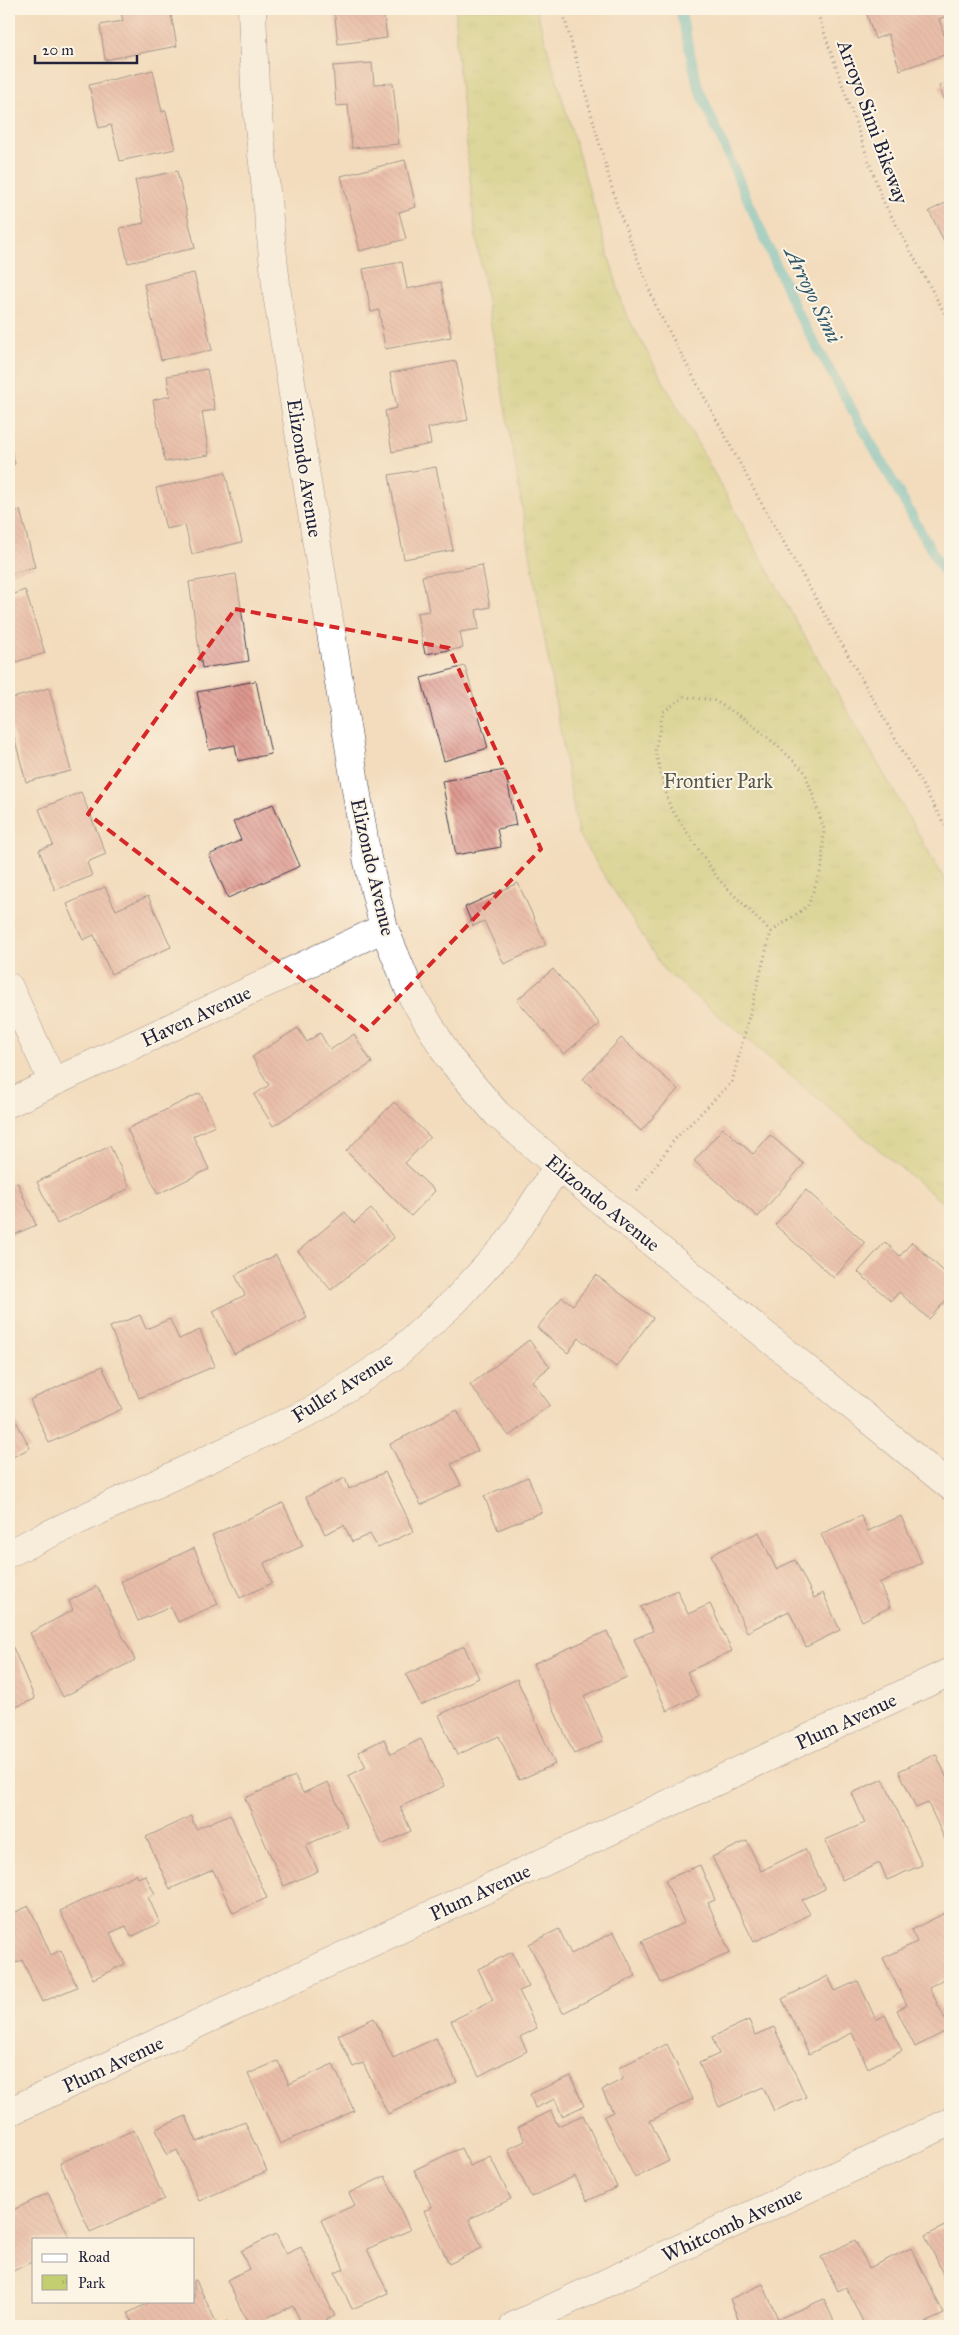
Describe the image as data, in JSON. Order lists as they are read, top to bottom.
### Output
{
  "streets": {
    "street": [
      "Elizondo Avenue",
      "Haven Avenue",
      "Fuller Avenue",
      "Plum Avenue",
      "Whitcomb Avenue"
    ],
    "path": ["Arroyo Simi Bikeway"]
  },
  "crossings": [
    ["Elizondo Avenue", "Haven Avenue"],
    ["Elizondo Avenue", "Fuller Avenue"]
  ],
  "water": ["Arroyo Simi"],
  "parks": ["Frontier Park"],
  "legend": ["Road", "Park"],
  "scale_bar": "20 m"
}
